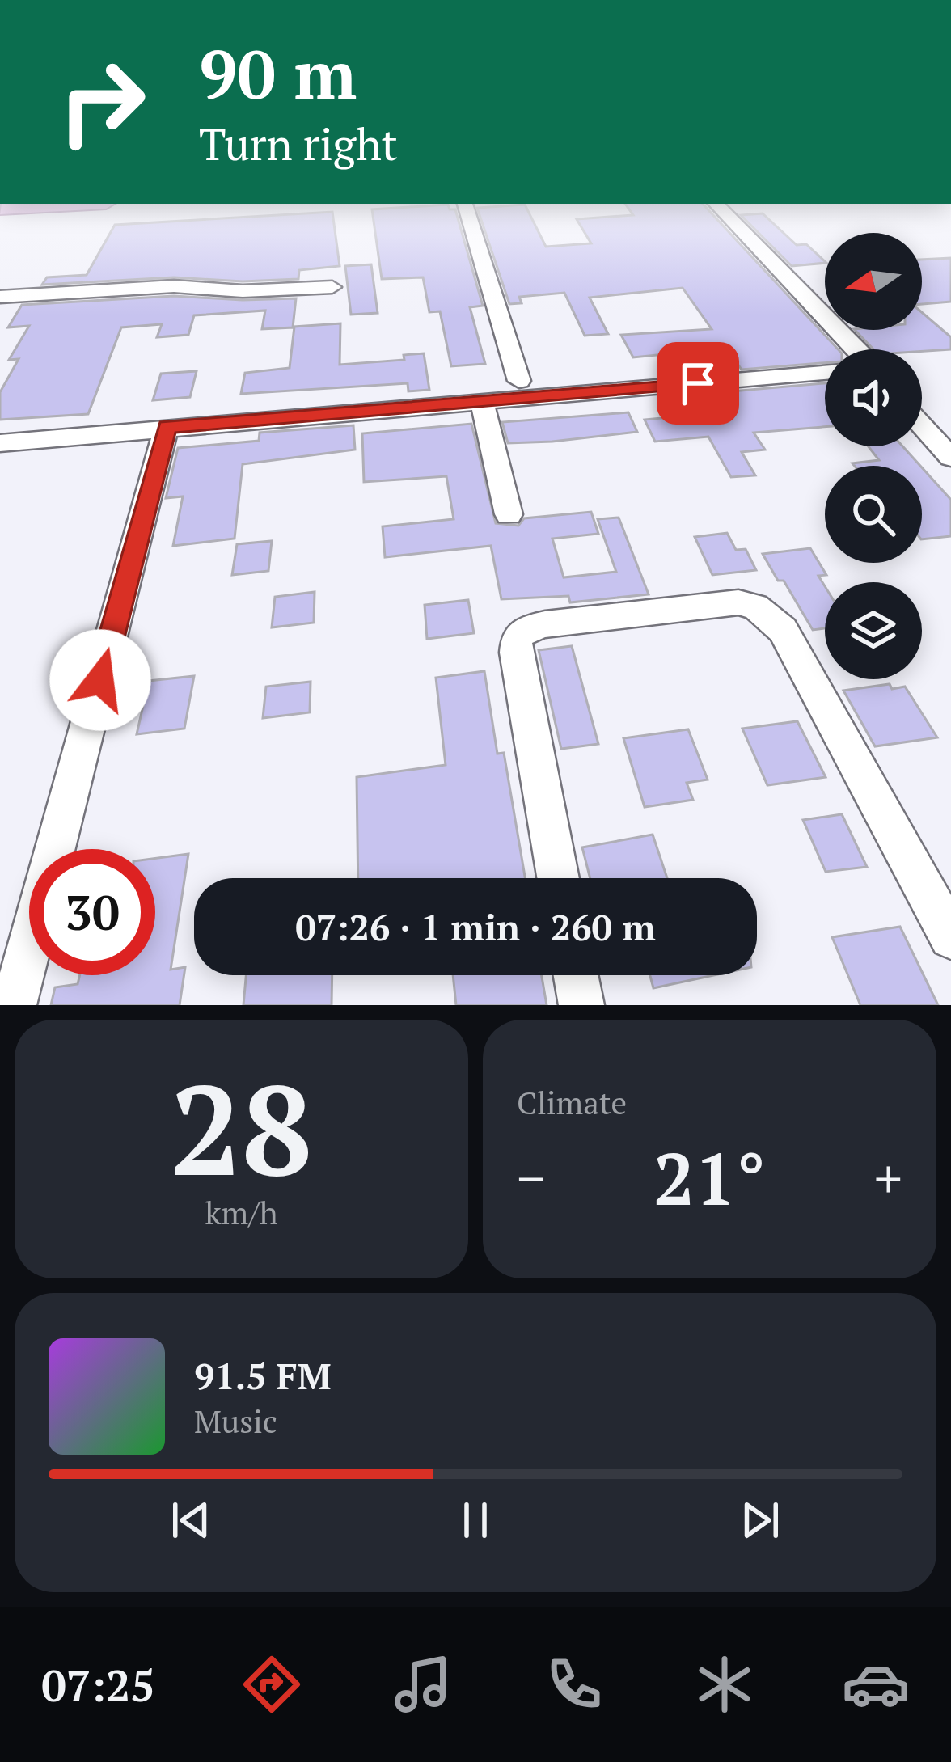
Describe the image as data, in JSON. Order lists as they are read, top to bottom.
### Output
{
  "north": "left",
  "page": {
    "turn": ["90 m", "Turn right"],
    "limit": "30",
    "trip": "07:26 · 1 min · 260 m",
    "tile": [
      ["28", "km/h"],
      "Climate"
    ],
    "heat": ["−", "21°", "+"],
    "song": ["91.5 FM", "Music"],
    "tabs": "07:25"
  }
}
